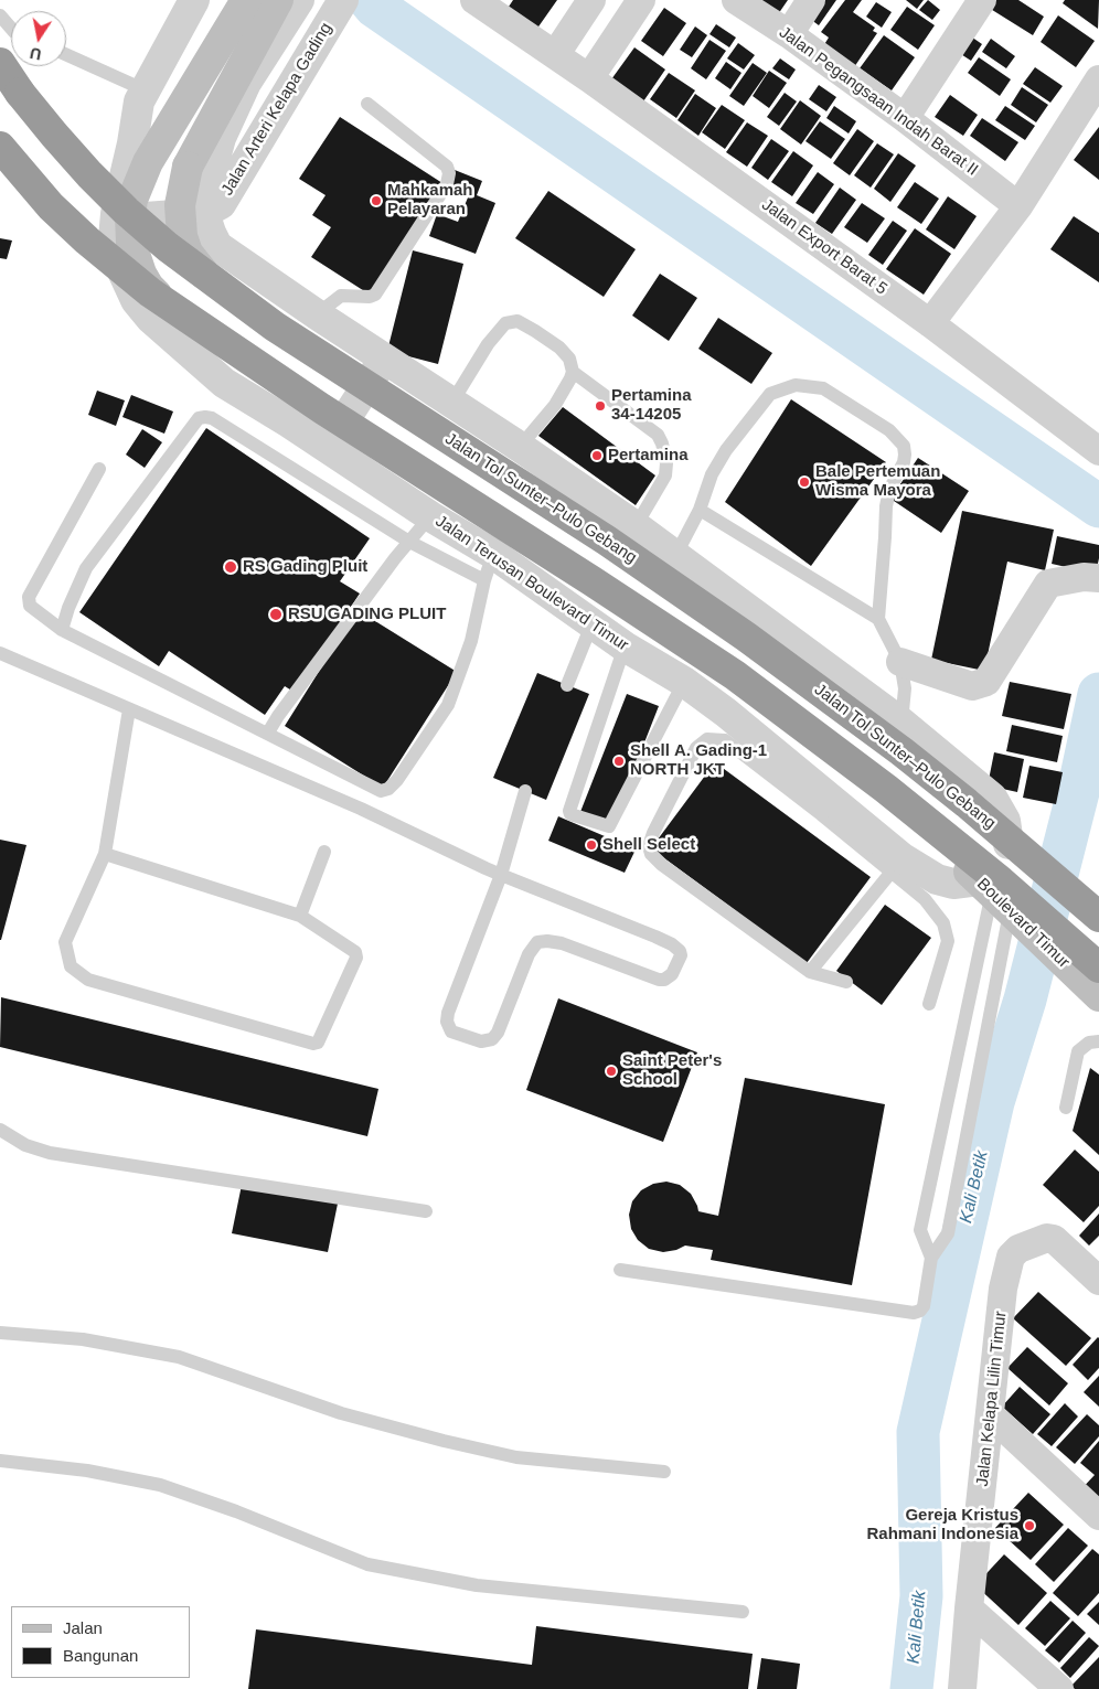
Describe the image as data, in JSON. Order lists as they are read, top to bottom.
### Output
{
  "streets": {
    "highway": ["Jalan Tol Sunter–Pulo Gebang"],
    "main road": ["Boulevard Timur"],
    "street": [
      "Jalan Pegangsaan Indah Barat II",
      "Jalan Arteri Kelapa Gading",
      "Jalan Export Barat 5",
      "Jalan Terusan Boulevard Timur",
      "Jalan Kelapa Lilin Timur"
    ]
  },
  "crossings": [
    ["Jalan Terusan Boulevard Timur", "Boulevard Timur"]
  ],
  "water": ["Kali Betik"],
  "places": [
    "Mahkamah Pelayaran",
    "Pertamina 34-14205",
    "Pertamina",
    "Bale Pertemuan Wisma Mayora",
    "RS Gading Pluit",
    "RSU GADING PLUIT",
    "Shell A. Gading-1 NORTH JKT",
    "Shell Select",
    "Saint Peter's School",
    "Gereja Kristus Rahmani Indonesia"
  ],
  "legend": ["Jalan", "Bangunan"],
  "north": "bottom"
}
